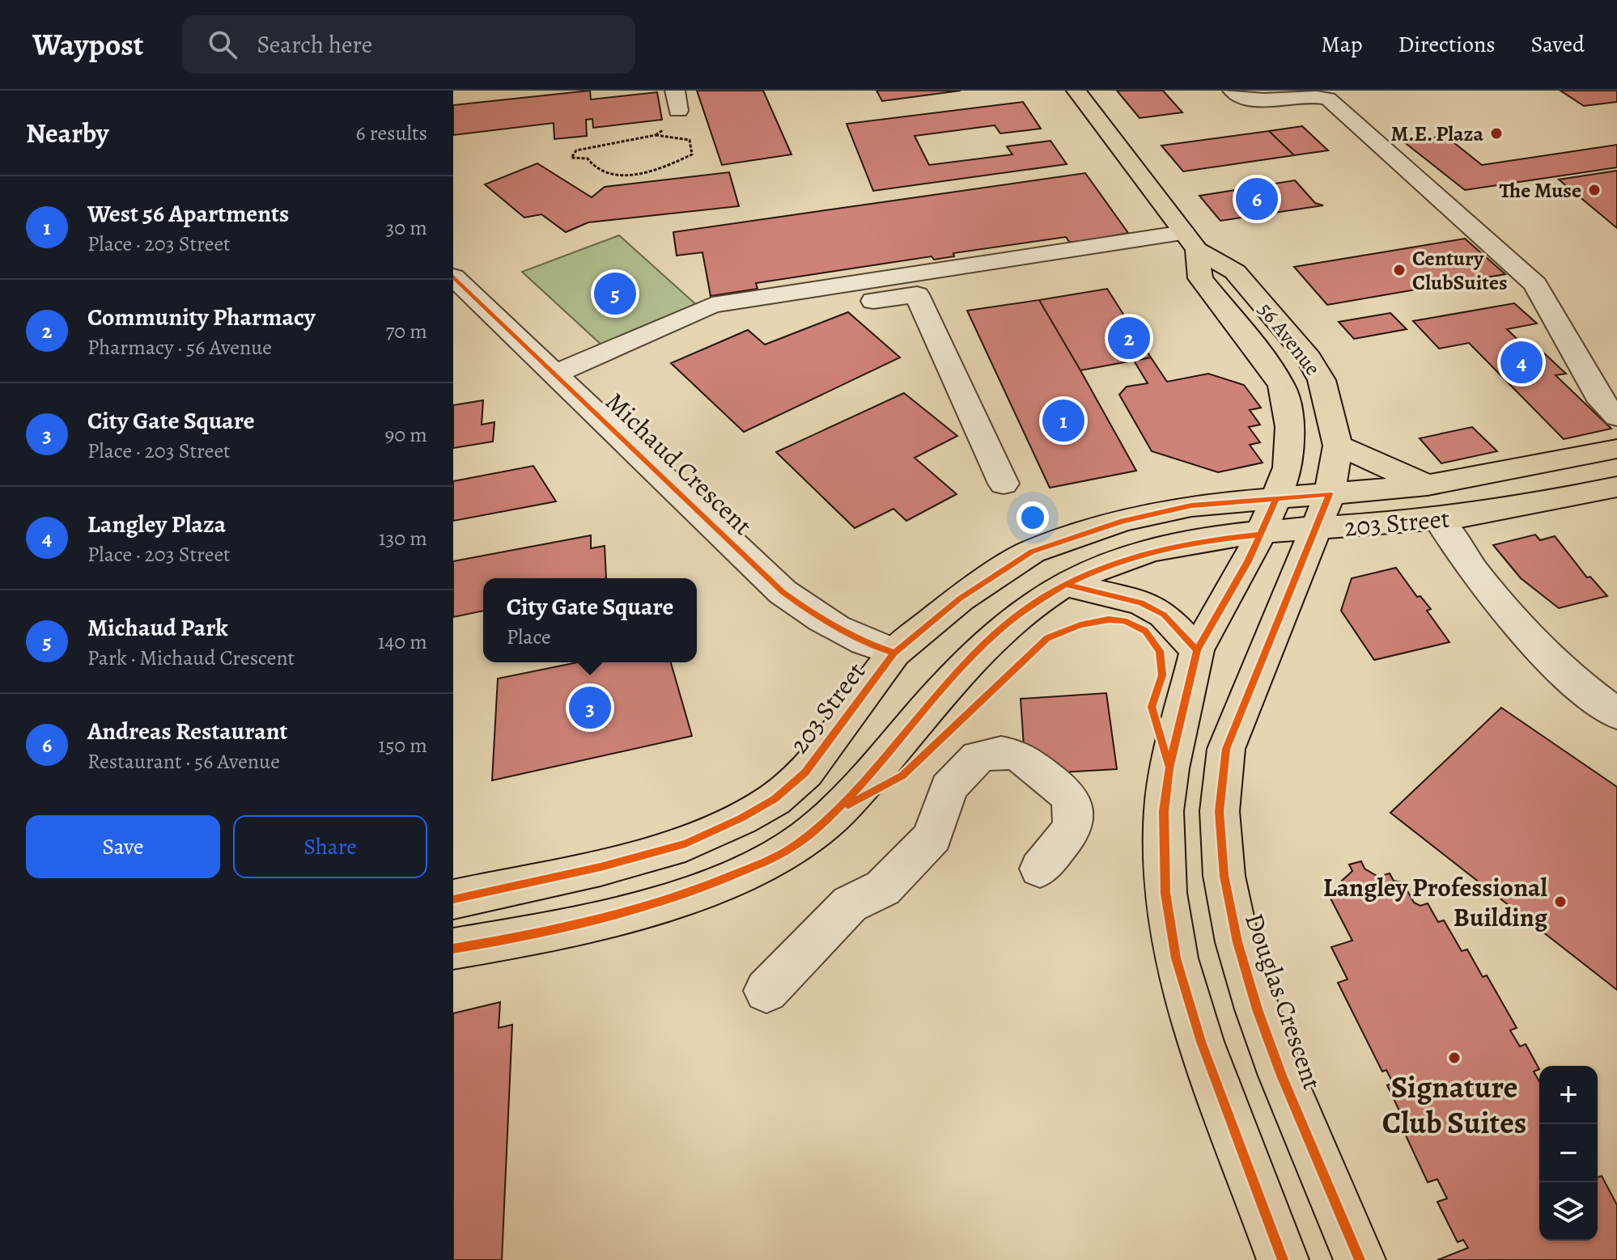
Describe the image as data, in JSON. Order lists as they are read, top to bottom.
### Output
{
  "streets": {
    "main road": ["56 Avenue", "203 Street", "Douglas Crescent"],
    "street": ["Michaud Crescent"]
  },
  "crossings": [
    ["56 Avenue", "203 Street"],
    ["56 Avenue", "Douglas Crescent"],
    ["Michaud Crescent", "203 Street"],
    ["203 Street", "Douglas Crescent"]
  ],
  "places": [
    "M.E. Plaza",
    "The Muse",
    "Century ClubSuites",
    "Langley Professional Building",
    "Signature Club Suites"
  ],
  "page": {
    "header": "Waypost",
    "search": "Search here",
    "nav": ["Map", "Directions", "Saved"],
    "heading": ["Nearby", "6 results"],
    "list": [
      {
        "mark": "1",
        "name": "West 56 Apartments",
        "note": "Place · 203 Street",
        "value": "30 m"
      },
      {
        "mark": "2",
        "name": "Community Pharmacy",
        "note": "Pharmacy · 56 Avenue",
        "value": "70 m"
      },
      {
        "mark": "3",
        "name": "City Gate Square",
        "note": "Place · 203 Street",
        "value": "90 m"
      },
      {
        "mark": "4",
        "name": "Langley Plaza",
        "note": "Place · 203 Street",
        "value": "130 m"
      },
      {
        "mark": "5",
        "name": "Michaud Park",
        "note": "Park · Michaud Crescent",
        "value": "140 m"
      },
      {
        "mark": "6",
        "name": "Andreas Restaurant",
        "note": "Restaurant · 56 Avenue",
        "value": "150 m"
      }
    ],
    "pins": [
      "6",
      "5",
      "2",
      "4",
      "1",
      "3"
    ],
    "popup": ["City Gate Square", "Place"],
    "buttons": ["Save", "Share"],
    "map_buttons": ["+", "−"]
  }
}
